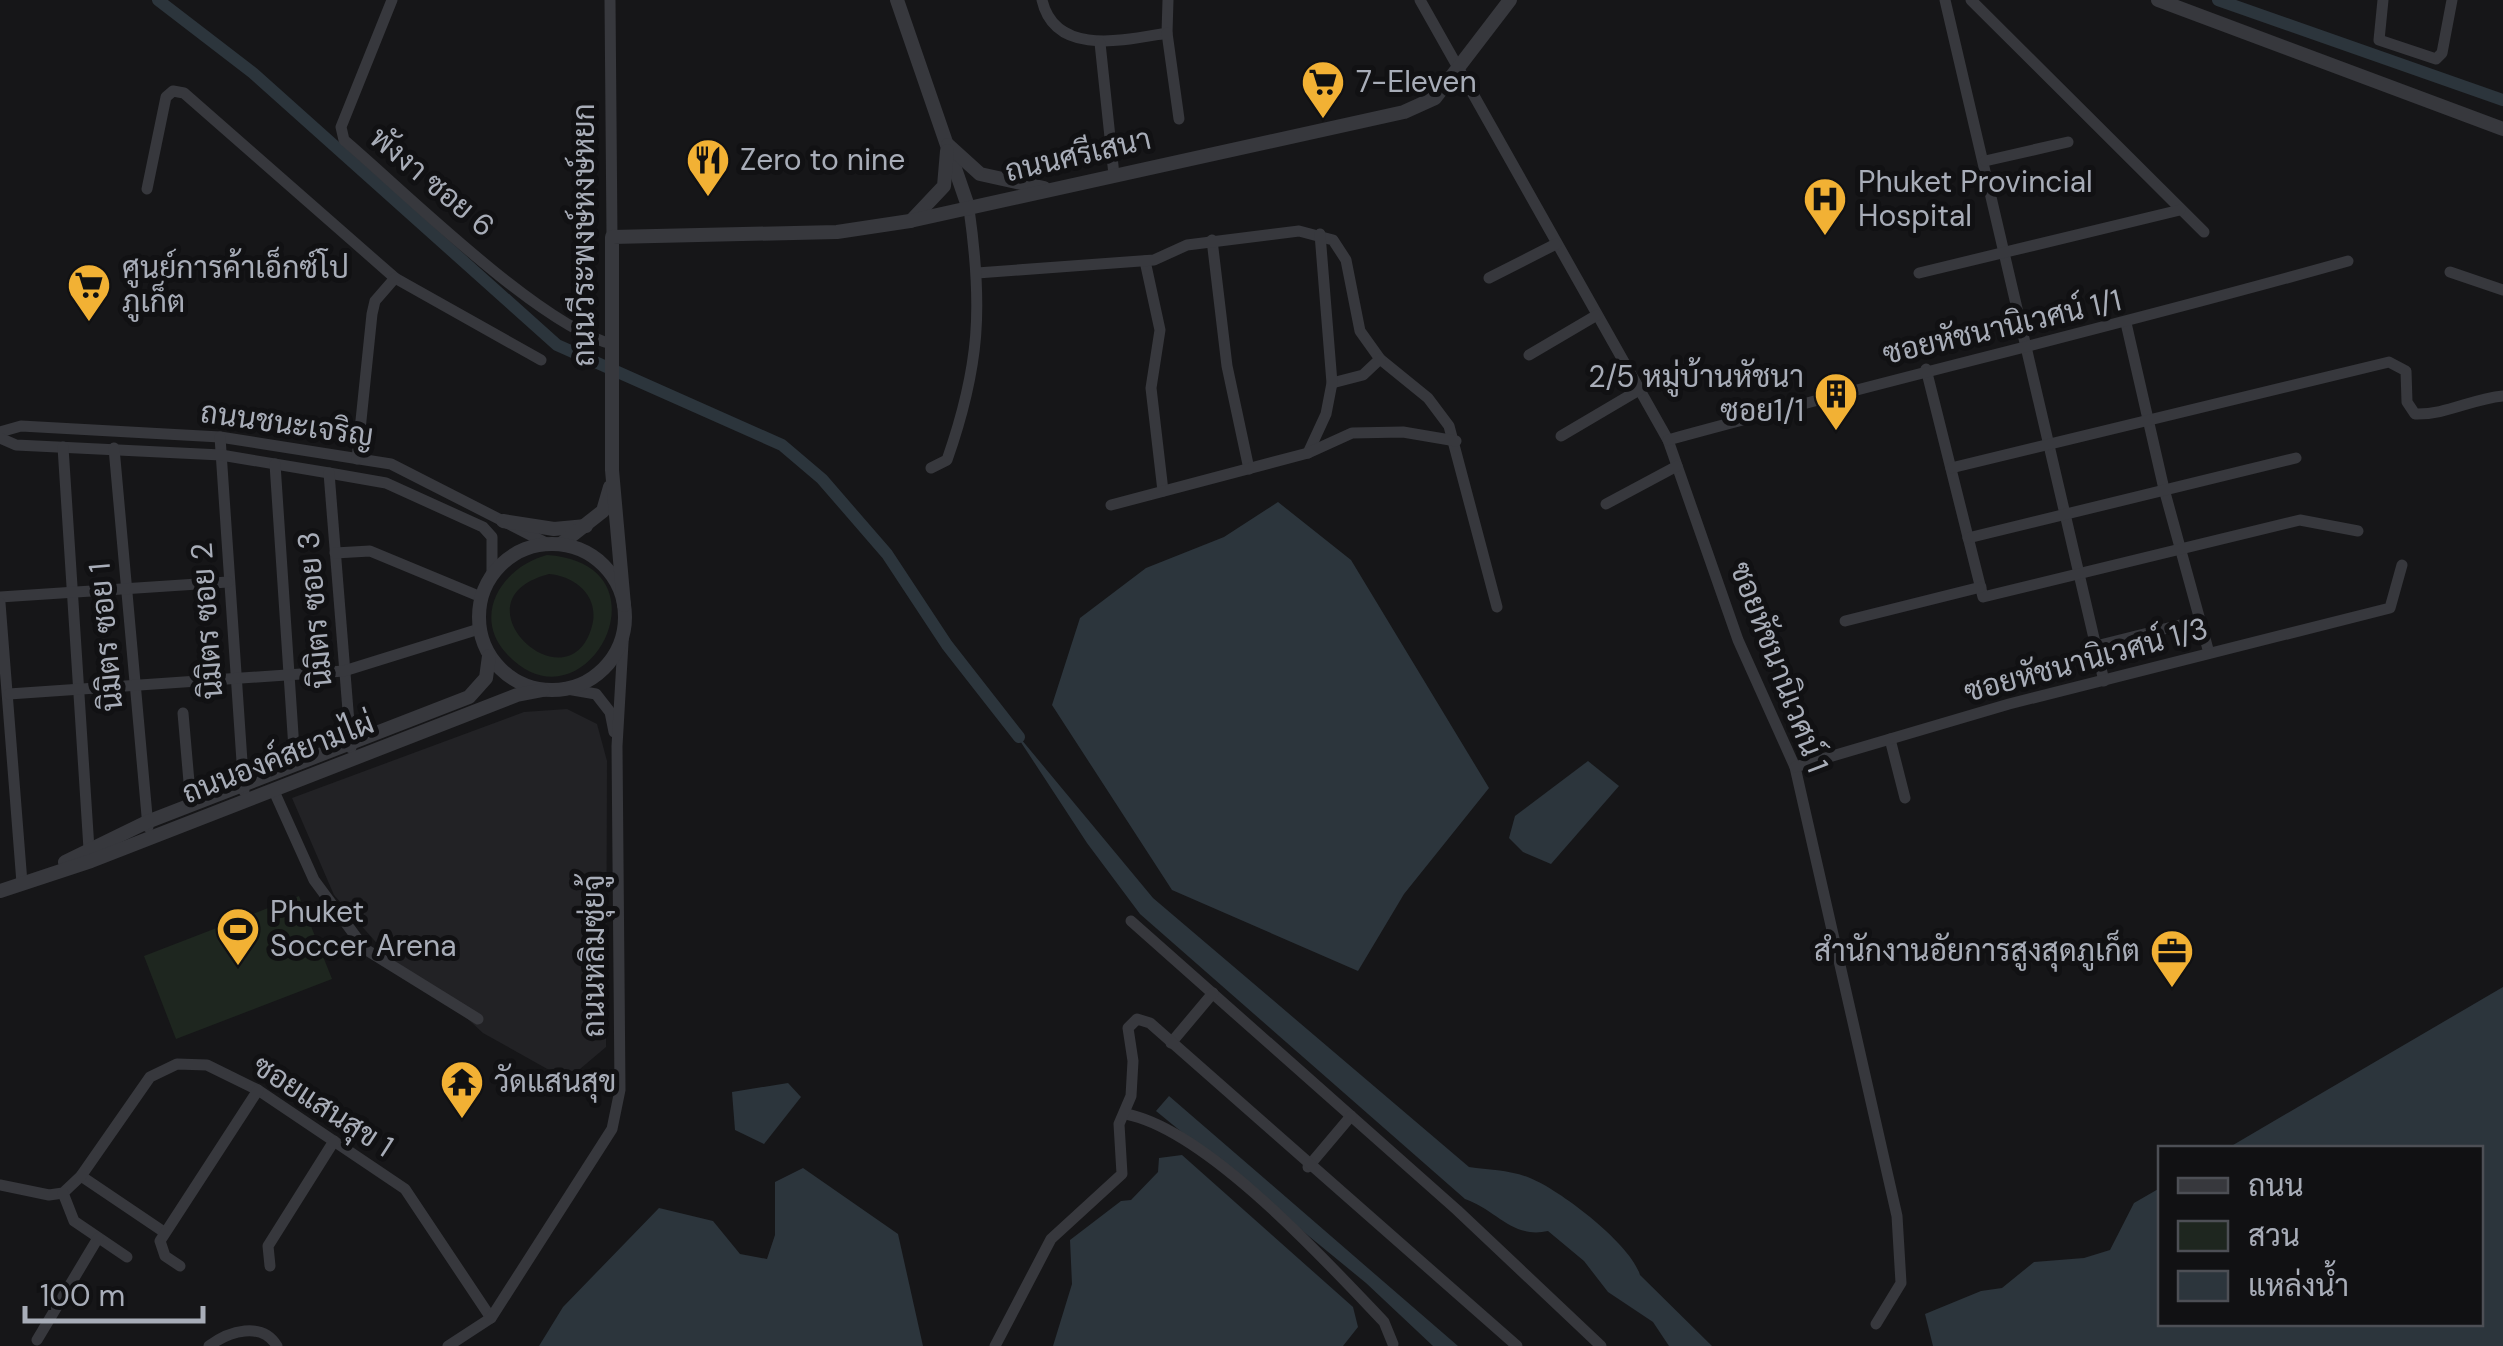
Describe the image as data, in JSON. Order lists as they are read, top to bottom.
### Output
{
  "streets": {
    "street": [
      "ถนนศรีเสนา",
      "พังงา ซอย 6",
      "ถนนวีระพงษ์หงษ์หยก",
      "ซอยหัชนานิเวศน์ 1/1",
      "ถนนชนะเจริญ",
      "นิมิตร ซอย 3",
      "นิมิตร ซอย 2",
      "นิมิตร ซอย 1",
      "ซอยหัชนานิเวศน์ 1/3",
      "ซอยหัชนานิเวศน์ 1",
      "ถนนองค์สยามไผ่",
      "ถนนหลิมซุ่ยจู้",
      "ซอยแสนสุข 1"
    ]
  },
  "crossings": [
    ["ถนนศรีเสนา", "ถนนวีระพงษ์หงษ์หยก"],
    ["ถนนศรีเสนา", "ซอยหัชนานิเวศน์ 1"],
    ["พังงา ซอย 6", "ถนนวีระพงษ์หงษ์หยก"],
    ["ถนนวีระพงษ์หงษ์หยก", "ถนนชนะเจริญ"],
    ["ถนนวีระพงษ์หงษ์หยก", "ถนนองค์สยามไผ่"],
    ["ถนนวีระพงษ์หงษ์หยก", "ถนนหลิมซุ่ยจู้"],
    ["ซอยหัชนานิเวศน์ 1/1", "ซอยหัชนานิเวศน์ 1"],
    ["ถนนชนะเจริญ", "นิมิตร ซอย 3"],
    ["ถนนชนะเจริญ", "นิมิตร ซอย 2"],
    ["ถนนชนะเจริญ", "นิมิตร ซอย 1"],
    ["ถนนชนะเจริญ", "ถนนองค์สยามไผ่"],
    ["ถนนชนะเจริญ", "ถนนหลิมซุ่ยจู้"],
    ["นิมิตร ซอย 3", "ถนนองค์สยามไผ่"],
    ["นิมิตร ซอย 2", "ถนนองค์สยามไผ่"],
    ["นิมิตร ซอย 1", "ถนนองค์สยามไผ่"],
    ["ซอยหัชนานิเวศน์ 1/3", "ซอยหัชนานิเวศน์ 1"],
    ["ถนนองค์สยามไผ่", "ถนนหลิมซุ่ยจู้"],
    ["ถนนหลิมซุ่ยจู้", "ซอยแสนสุข 1"]
  ],
  "places": {
    "supermarket": ["7-Eleven", "ศูนย์การค้าเอ็กซ์โป ภูเก็ต"],
    "restaurant": ["Zero to nine"],
    "hospital": ["Phuket Provincial Hospital"],
    "building": ["2/5 หมู่บ้านหัชนา ซอย1/1"],
    "sports": ["Phuket Soccer Arena"],
    "office": ["สำนักงานอัยการสูงสุดภูเก็ต"],
    "temple": ["วัดแสนสุข"]
  },
  "legend": ["ถนน", "สวน", "แหล่งน้ำ"],
  "scale_bar": "100 m"
}
